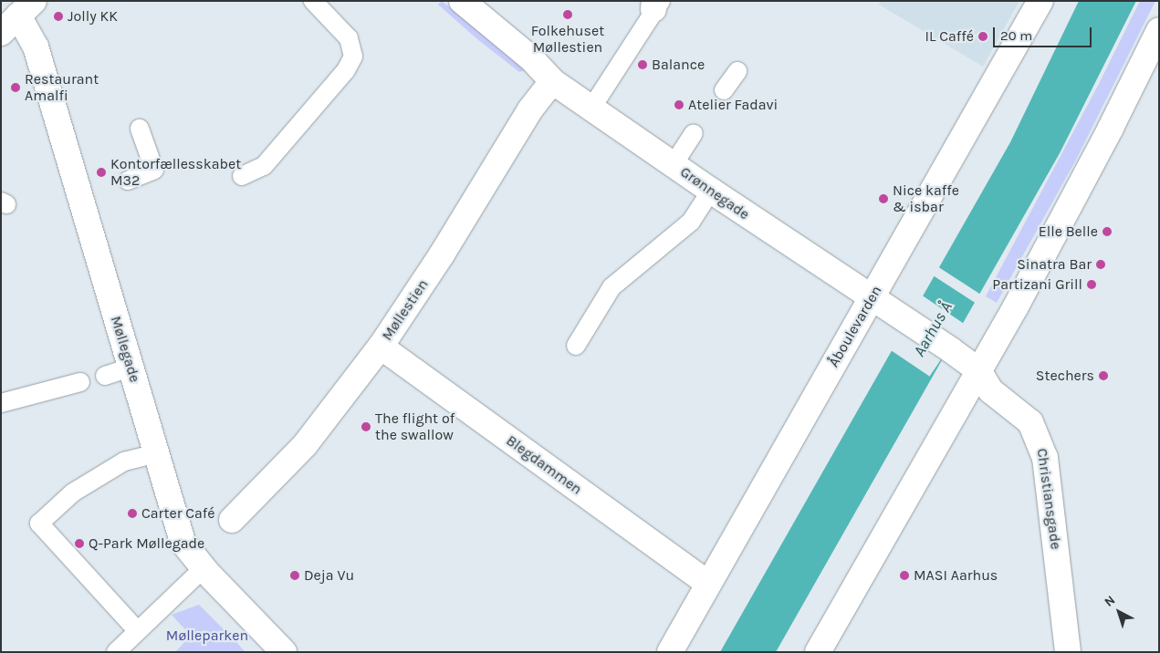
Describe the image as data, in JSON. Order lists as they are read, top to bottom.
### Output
{
  "streets": {
    "street": [
      "Grønnegade",
      "Møllestien",
      "Åboulevarden",
      "Møllegade",
      "Blegdammen",
      "Christiansgade"
    ]
  },
  "crossings": [
    ["Grønnegade", "Møllestien"],
    ["Grønnegade", "Åboulevarden"],
    ["Grønnegade", "Christiansgade"],
    ["Møllestien", "Blegdammen"],
    ["Åboulevarden", "Blegdammen"]
  ],
  "water": ["Aarhus Å"],
  "parks": ["Mølleparken"],
  "places": [
    "Folkehuset Møllestien",
    "Jolly KK",
    "IL Caffé",
    "Balance",
    "Restaurant Amalfi",
    "Atelier Fadavi",
    "Kontorfællesskabet M32",
    "Nice kaffe & isbar",
    "Elle Belle",
    "Sinatra Bar",
    "Partizani Grill",
    "Stechers",
    "The flight of the swallow",
    "Carter Café",
    "Q-Park Møllegade",
    "Deja Vu",
    "MASI Aarhus"
  ],
  "scale_bar": "20 m",
  "north": "top left"
}
